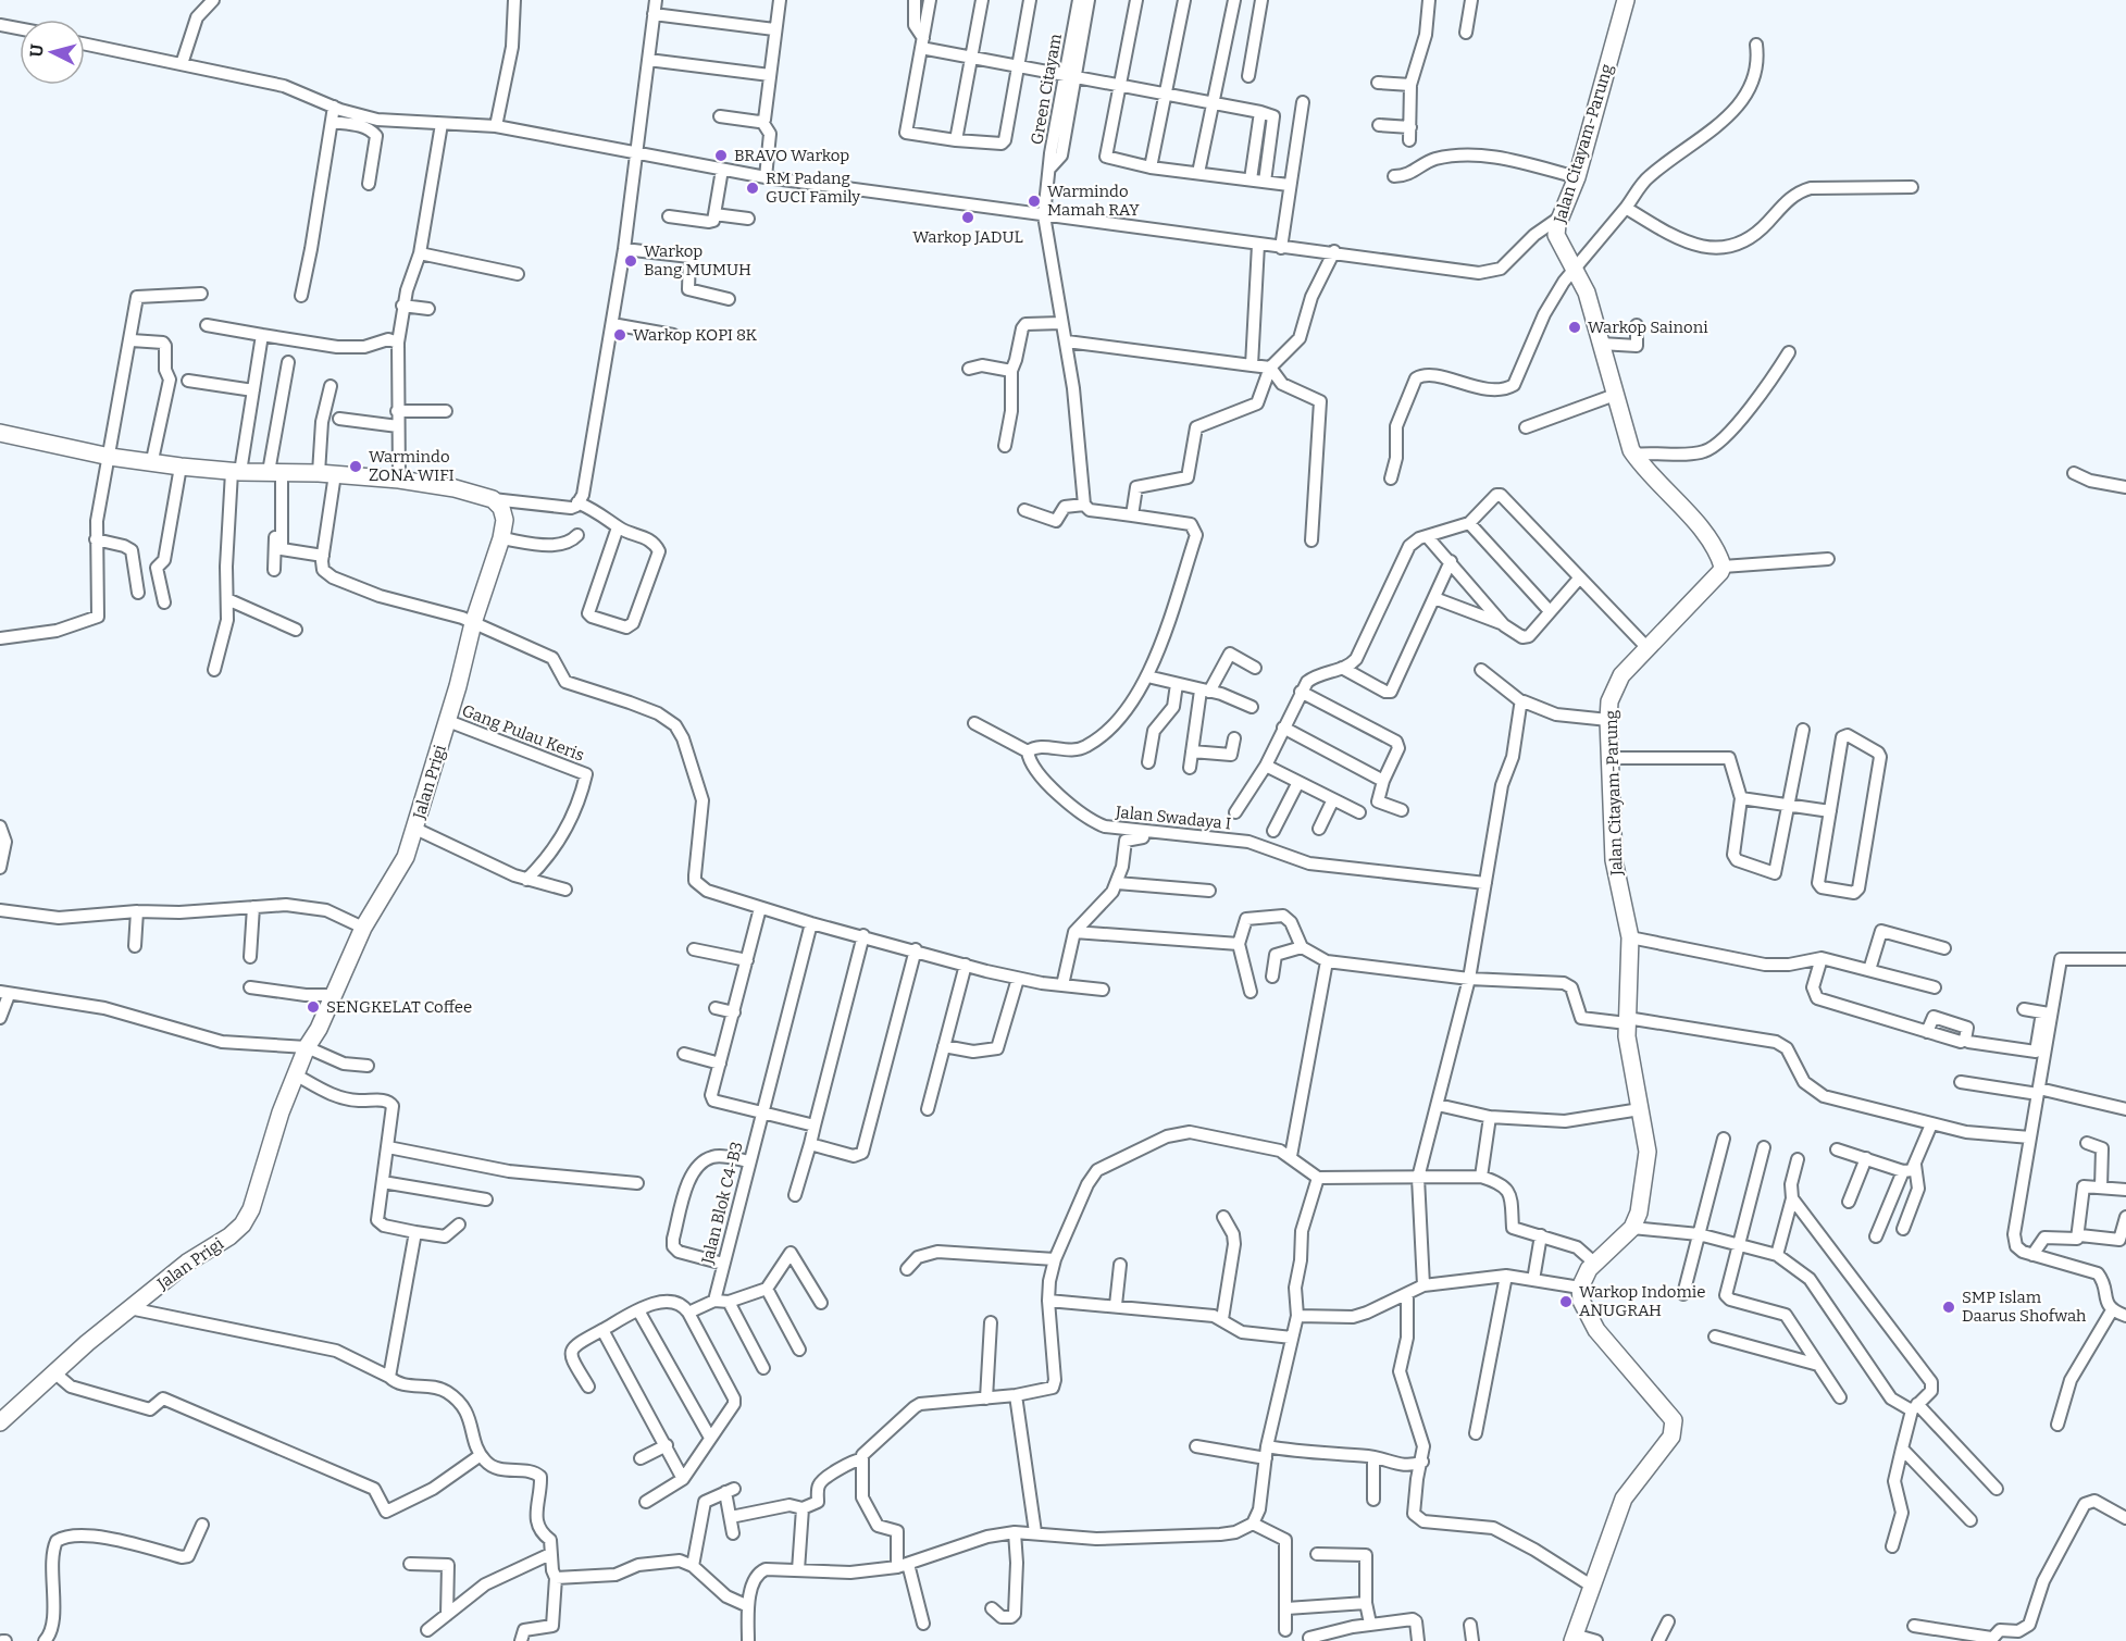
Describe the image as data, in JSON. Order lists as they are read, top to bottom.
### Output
{
  "streets": {
    "street": [
      "Green Citayam",
      "Jalan Citayam-Parung",
      "Gang Pulau Keris",
      "Jalan Prigi",
      "Jalan Swadaya I",
      "Jalan Blok C4-B3"
    ]
  },
  "crossings": [
    ["Gang Pulau Keris", "Jalan Prigi"]
  ],
  "places": [
    "BRAVO Warkop",
    "RM Padang GUCI Family",
    "Warmindo Mamah RAY",
    "Warkop JADUL",
    "Warkop Bang MUMUH",
    "Warkop Sainoni",
    "Warkop KOPI 8K",
    "Warmindo ZONA WIFI",
    "SENGKELAT Coffee",
    "Warkop Indomie ANUGRAH",
    "SMP Islam Daarus Shofwah"
  ],
  "north": "left"
}
